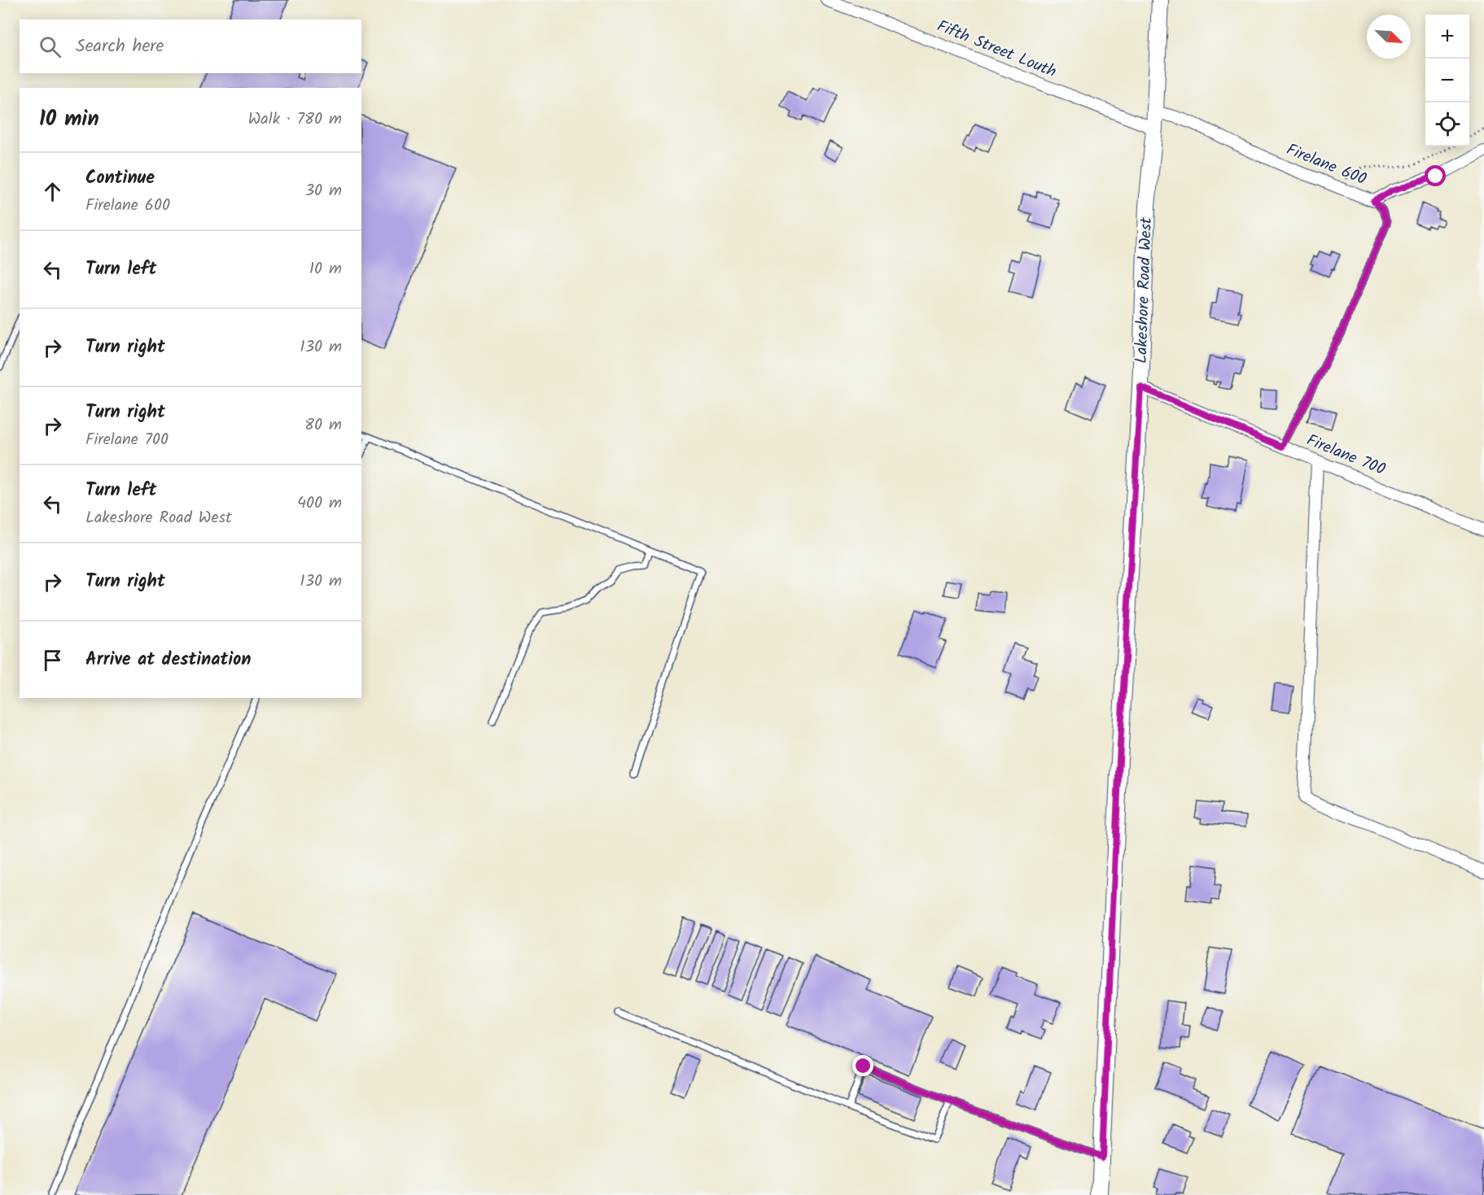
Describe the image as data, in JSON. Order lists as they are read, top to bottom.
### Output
{
  "streets": {
    "main road": ["Lakeshore Road West"],
    "street": ["Fifth Street Louth", "Firelane 600", "Firelane 700"]
  },
  "crossings": [
    ["Fifth Street Louth", "Lakeshore Road West"],
    ["Firelane 600", "Lakeshore Road West"],
    ["Lakeshore Road West", "Firelane 700"]
  ],
  "north": "bottom right",
  "page": {
    "map_buttons": ["+", "−"],
    "search": "Search here",
    "heading": ["10 min", "Walk · 780 m"],
    "list": [
      ["Continue", "Firelane 600", "30 m"],
      ["Turn left", "10 m"],
      ["Turn right", "130 m"],
      ["Turn right", "Firelane 700", "80 m"],
      ["Turn left", "Lakeshore Road West", "400 m"],
      ["Turn right", "130 m"],
      "Arrive at destination"
    ]
  }
}
